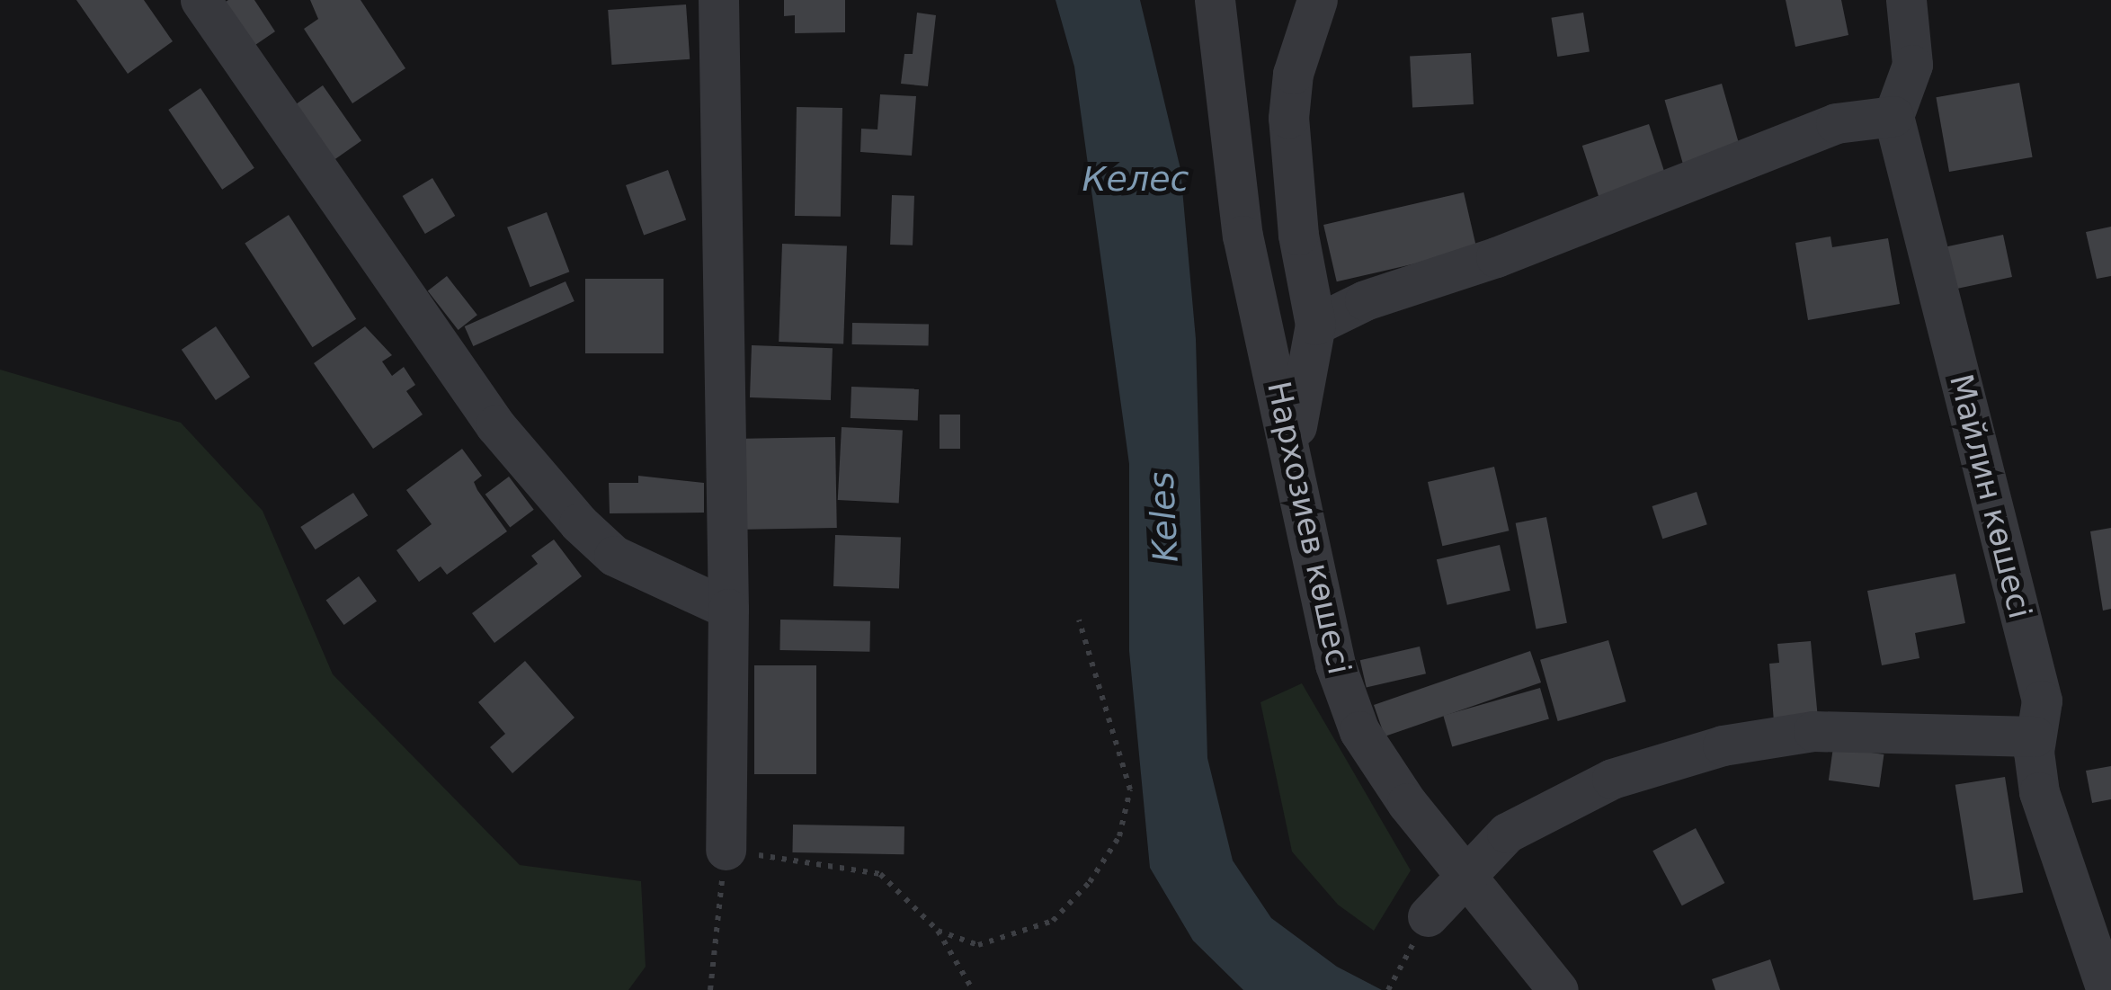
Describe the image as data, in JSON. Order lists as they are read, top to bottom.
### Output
{
  "streets": {
    "street": ["Майлин көшесі", "Нархозиев көшесі"]
  },
  "water": ["Келес", "Keles"]
}
